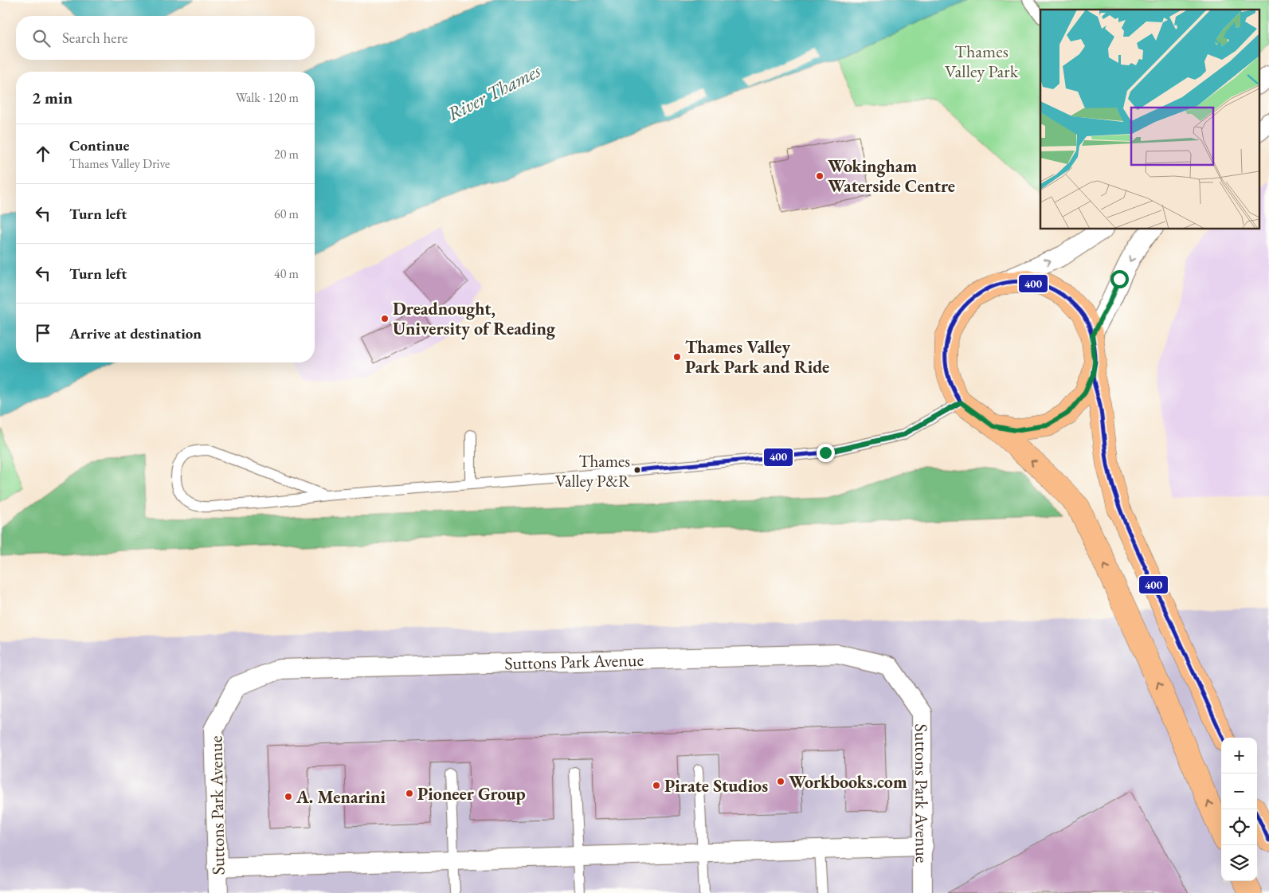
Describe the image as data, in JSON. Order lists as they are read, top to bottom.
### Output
{
  "streets": {
    "street": ["Suttons Park Avenue"]
  },
  "water": ["River Thames"],
  "parks": ["Thames Valley Park"],
  "places": [
    "Wokingham Waterside Centre",
    "Dreadnought, University of Reading",
    "Thames Valley Park Park and Ride",
    "Thames Valley P&R",
    "Workbooks.com",
    "Pirate Studios",
    "Pioneer Group",
    "A. Menarini"
  ],
  "lines": ["transit line 400"],
  "page": {
    "search": "Search here",
    "heading": ["2 min", "Walk · 120 m"],
    "list": [
      ["Continue", "Thames Valley Drive", "20 m"],
      ["Turn left", "60 m"],
      ["Turn left", "40 m"],
      "Arrive at destination"
    ],
    "map_buttons": ["+", "−"]
  }
}
